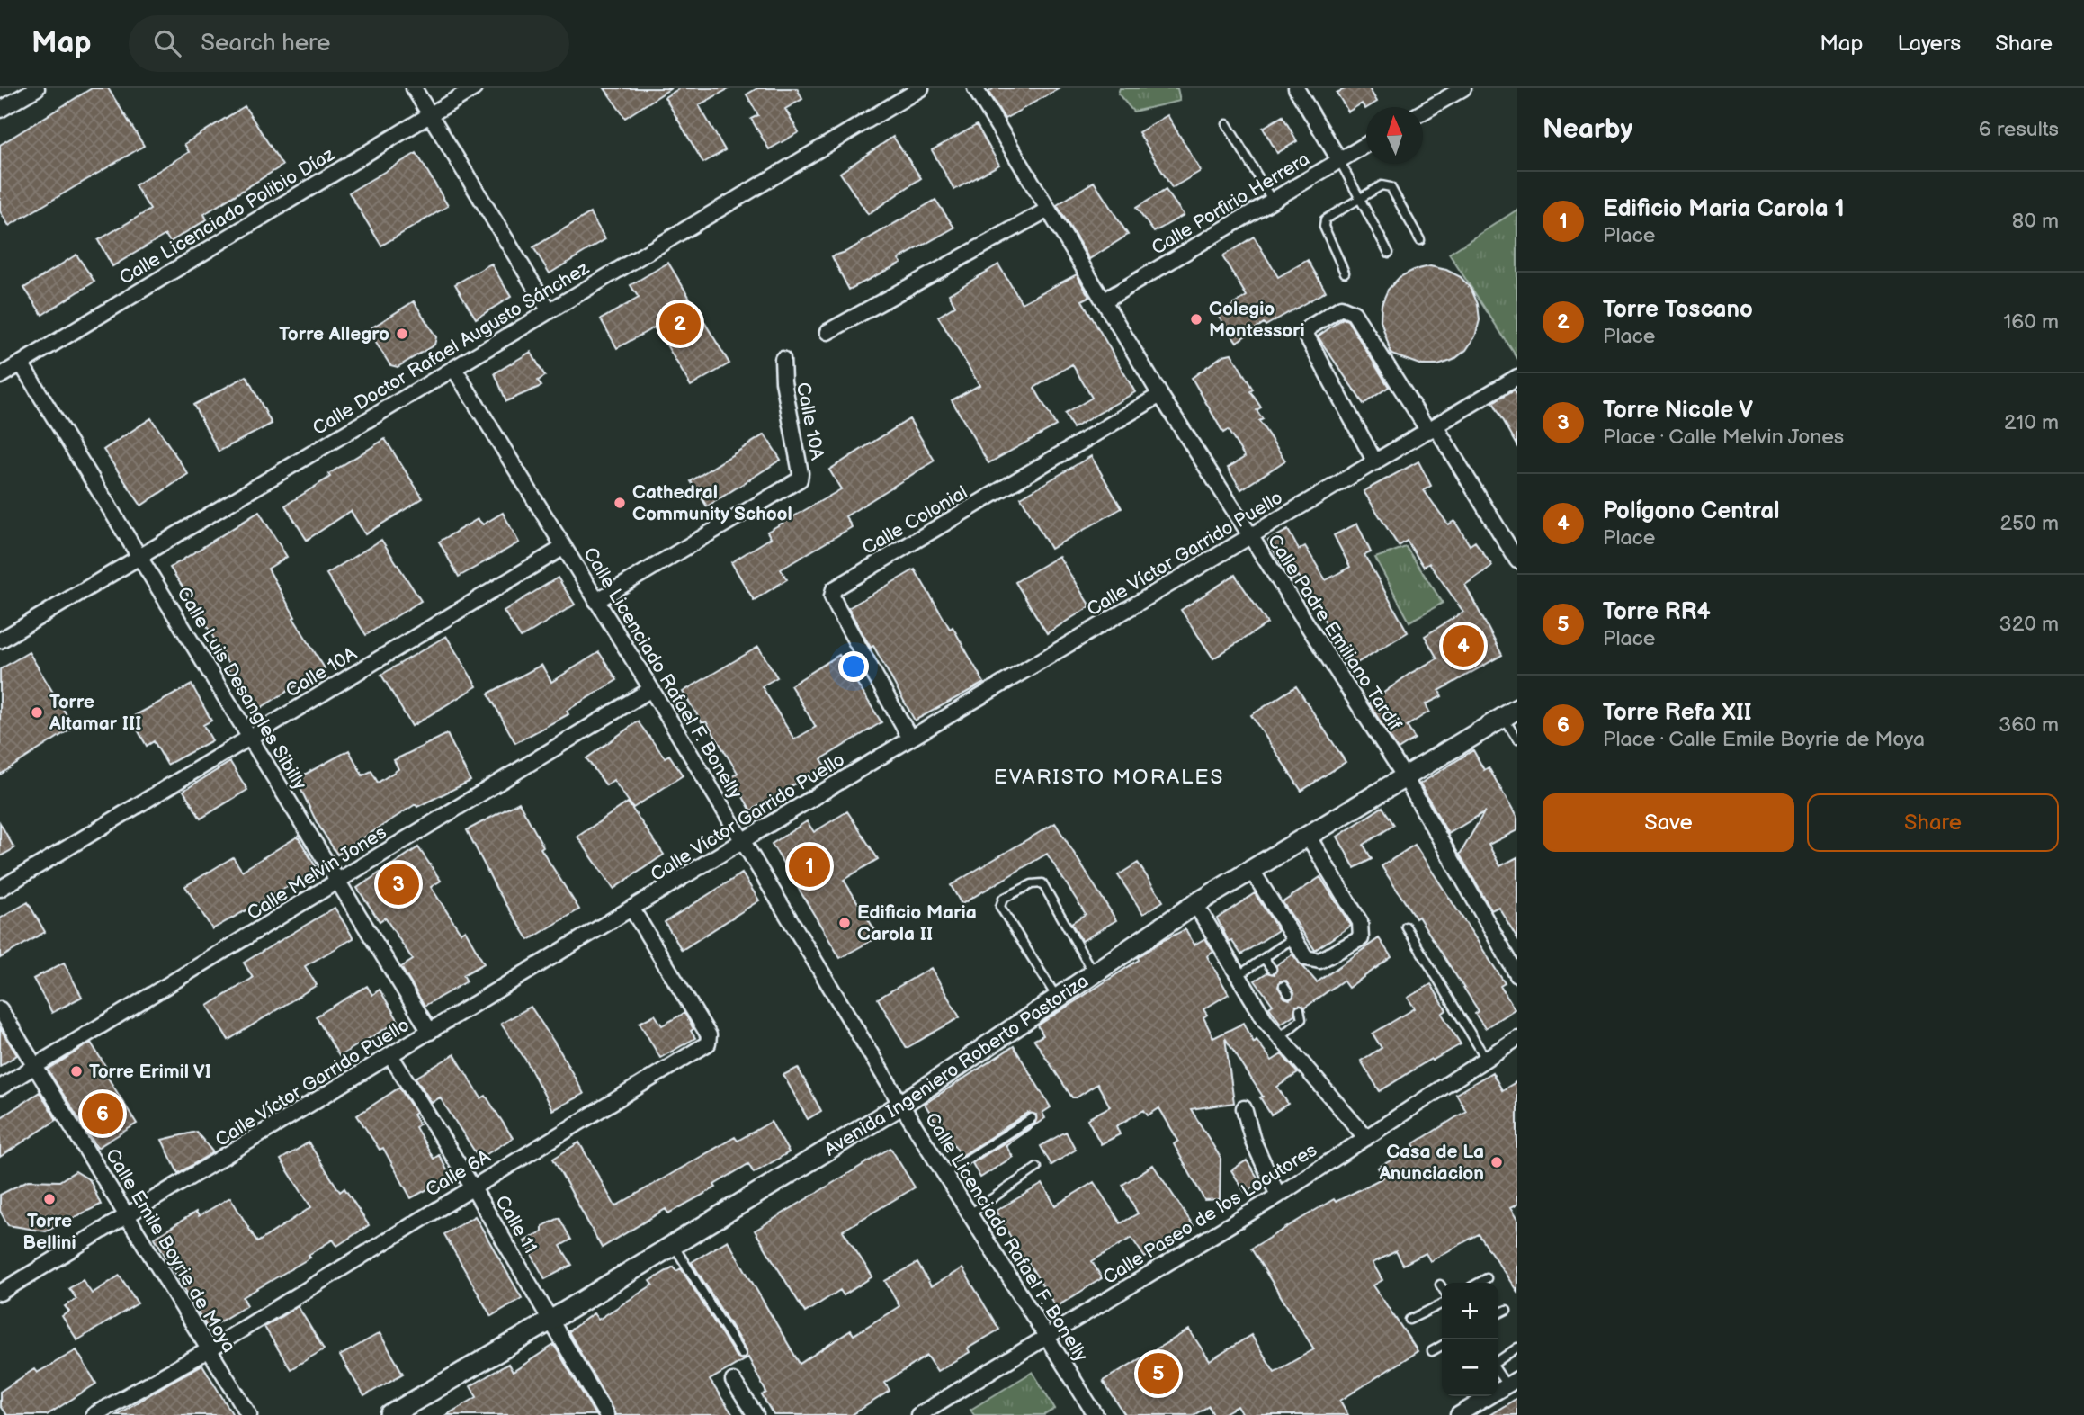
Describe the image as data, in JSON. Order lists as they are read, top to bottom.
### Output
{
  "streets": {
    "street": [
      "Calle Porfirio Herrera",
      "Calle Licenciado Polibio Díaz",
      "Calle Doctor Rafael Augusto Sánchez",
      "Calle 10A",
      "Calle Colonial",
      "Calle Víctor Garrido Puello",
      "Calle Padre Emiliano Tardif",
      "Calle Licenciado Rafael F. Bonelly",
      "Calle Luis Desangles Sibilly",
      "Calle Melvin Jones",
      "Avenida Ingeniero Roberto Pastoriza",
      "Calle 6A",
      "Calle Paseo de los Locutores",
      "Calle 11",
      "Calle Emile Boyrie de Moya"
    ]
  },
  "crossings": [
    ["Calle Porfirio Herrera", "Calle Padre Emiliano Tardif"],
    ["Calle Licenciado Polibio Díaz", "Calle Luis Desangles Sibilly"],
    ["Calle Doctor Rafael Augusto Sánchez", "Calle Licenciado Rafael F. Bonelly"],
    ["Calle Doctor Rafael Augusto Sánchez", "Calle Luis Desangles Sibilly"],
    ["Calle 10A", "Calle Licenciado Rafael F. Bonelly"],
    ["Calle 10A", "Calle Luis Desangles Sibilly"],
    ["Calle Colonial", "Calle Víctor Garrido Puello"],
    ["Calle Colonial", "Calle Padre Emiliano Tardif"],
    ["Calle Víctor Garrido Puello", "Calle Padre Emiliano Tardif"],
    ["Calle Víctor Garrido Puello", "Calle Licenciado Rafael F. Bonelly"],
    ["Calle Víctor Garrido Puello", "Calle Luis Desangles Sibilly"],
    ["Calle Víctor Garrido Puello", "Calle 6A"],
    ["Calle Víctor Garrido Puello", "Calle 11"],
    ["Calle Víctor Garrido Puello", "Calle Emile Boyrie de Moya"],
    ["Calle Padre Emiliano Tardif", "Avenida Ingeniero Roberto Pastoriza"],
    ["Calle Licenciado Rafael F. Bonelly", "Calle Melvin Jones"],
    ["Calle Licenciado Rafael F. Bonelly", "Avenida Ingeniero Roberto Pastoriza"],
    ["Calle Licenciado Rafael F. Bonelly", "Calle Paseo de los Locutores"],
    ["Calle Luis Desangles Sibilly", "Calle Melvin Jones"],
    ["Calle Melvin Jones", "Calle Emile Boyrie de Moya"],
    ["Avenida Ingeniero Roberto Pastoriza", "Calle 11"],
    ["Calle 6A", "Calle 11"],
    ["Calle 6A", "Calle Emile Boyrie de Moya"]
  ],
  "districts": ["EVARISTO MORALES"],
  "places": [
    "Colegio Montessori",
    "Torre Allegro",
    "Cathedral Community School",
    "Torre Altamar III",
    "Edificio Maria Carola II",
    "Torre Erimil VI",
    "Casa de La Anunciacion",
    "Torre Bellini"
  ],
  "north": "top",
  "page": {
    "header": "Map",
    "search": "Search here",
    "nav": ["Map", "Layers", "Share"],
    "heading": ["Nearby", "6 results"],
    "list": [
      {
        "mark": "1",
        "name": "Edificio Maria Carola 1",
        "note": "Place",
        "value": "80 m"
      },
      {
        "mark": "2",
        "name": "Torre Toscano",
        "note": "Place",
        "value": "160 m"
      },
      {
        "mark": "3",
        "name": "Torre Nicole V",
        "note": "Place · Calle Melvin Jones",
        "value": "210 m"
      },
      {
        "mark": "4",
        "name": "Polígono Central",
        "note": "Place",
        "value": "250 m"
      },
      {
        "mark": "5",
        "name": "Torre RR4",
        "note": "Place",
        "value": "320 m"
      },
      {
        "mark": "6",
        "name": "Torre Refa XII",
        "note": "Place · Calle Emile Boyrie de Moya",
        "value": "360 m"
      }
    ],
    "pins": [
      "2",
      "4",
      "1",
      "3",
      "6",
      "5"
    ],
    "buttons": ["Save", "Share"],
    "map_buttons": ["+", "−"]
  }
}
